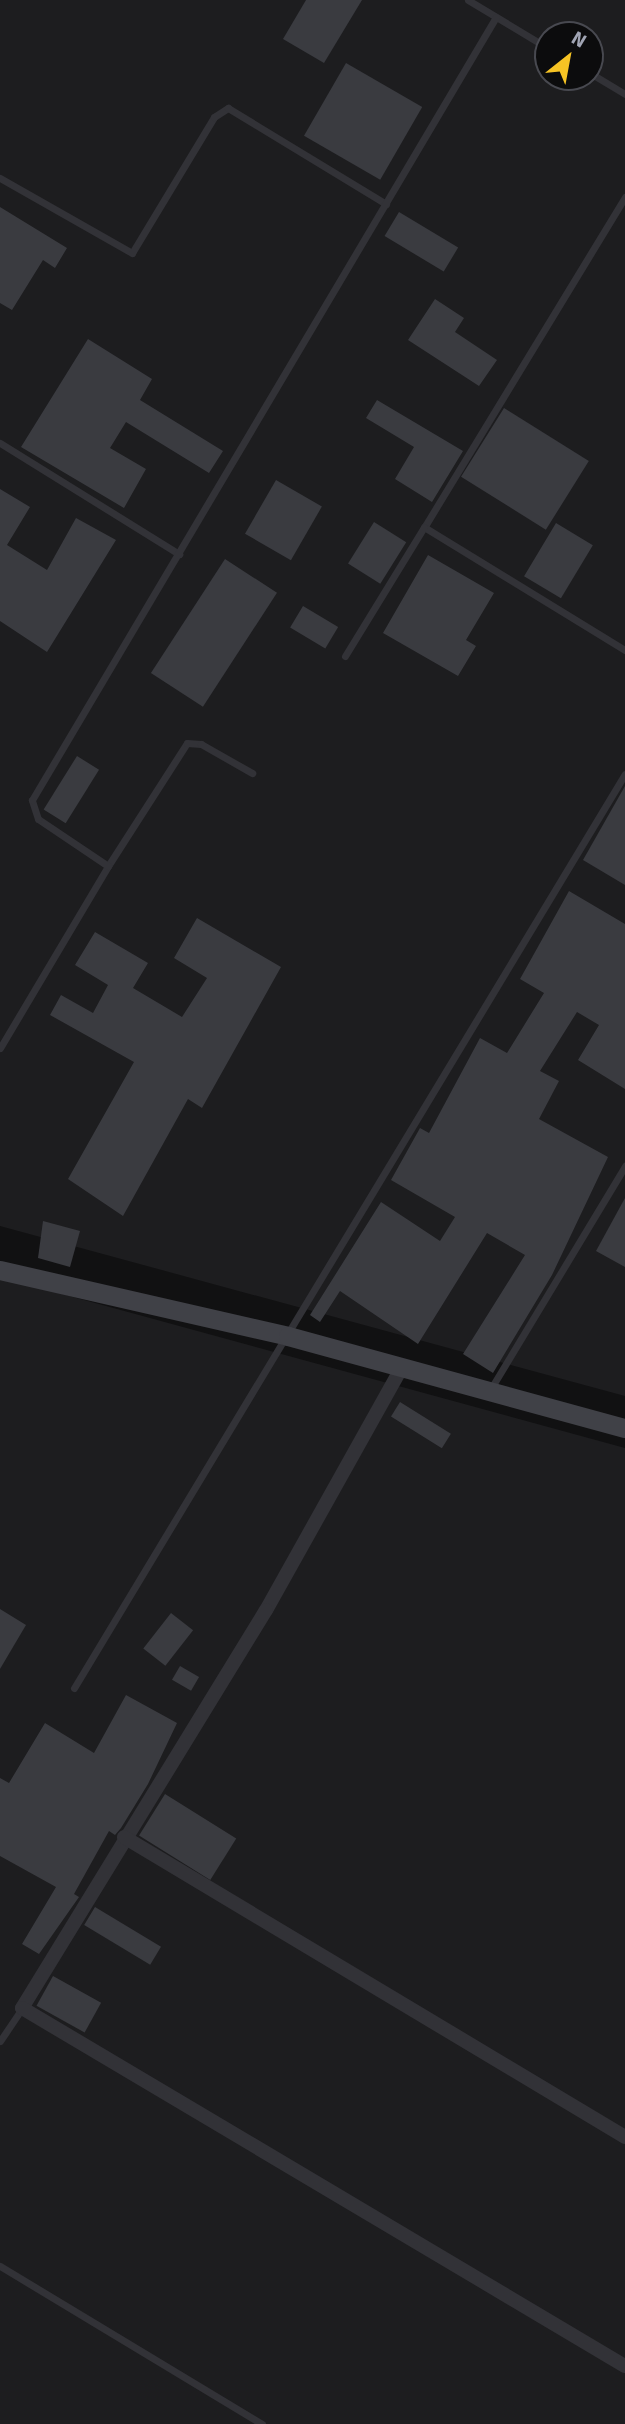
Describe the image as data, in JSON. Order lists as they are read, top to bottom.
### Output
{
  "north": "top right"
}
